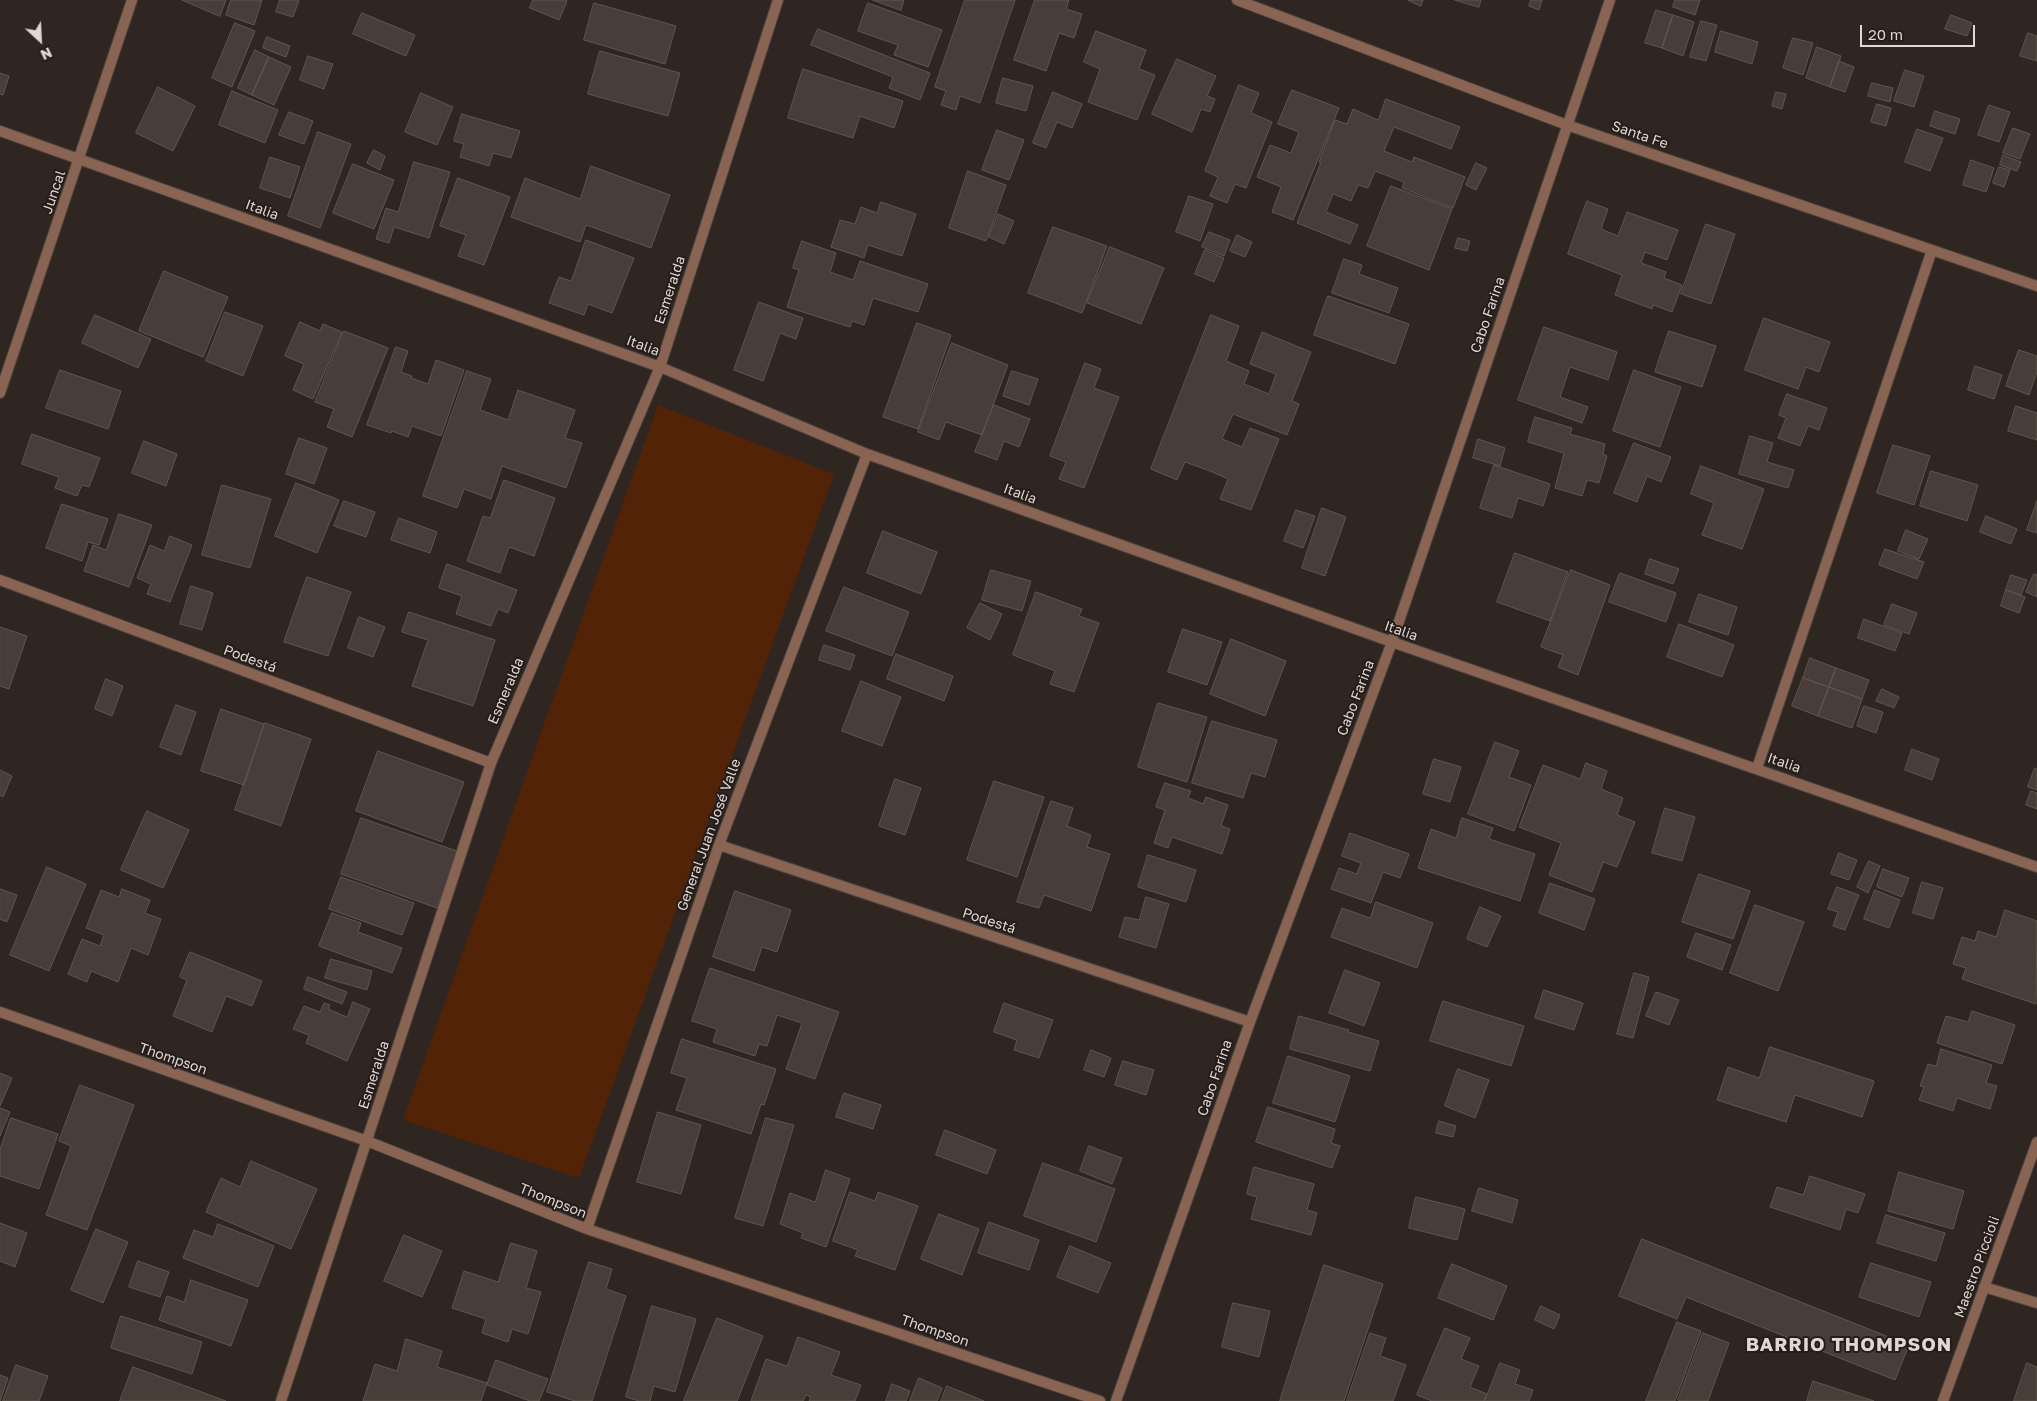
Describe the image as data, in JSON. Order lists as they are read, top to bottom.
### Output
{
  "streets": {
    "street": [
      "Santa Fe",
      "Juncal",
      "Italia",
      "Esmeralda",
      "Cabo Farina",
      "Podestá",
      "General Juan José Valle",
      "Thompson",
      "Maestro Piccioli"
    ]
  },
  "crossings": [
    ["Santa Fe", "Cabo Farina"],
    ["Juncal", "Italia"],
    ["Italia", "Esmeralda"],
    ["Italia", "Cabo Farina"],
    ["Italia", "General Juan José Valle"],
    ["Esmeralda", "Podestá"],
    ["Esmeralda", "Thompson"],
    ["Cabo Farina", "Podestá"],
    ["Podestá", "General Juan José Valle"],
    ["General Juan José Valle", "Thompson"]
  ],
  "districts": ["BARRIO THOMPSON"],
  "scale_bar": "20 m",
  "north": "bottom right"
}
